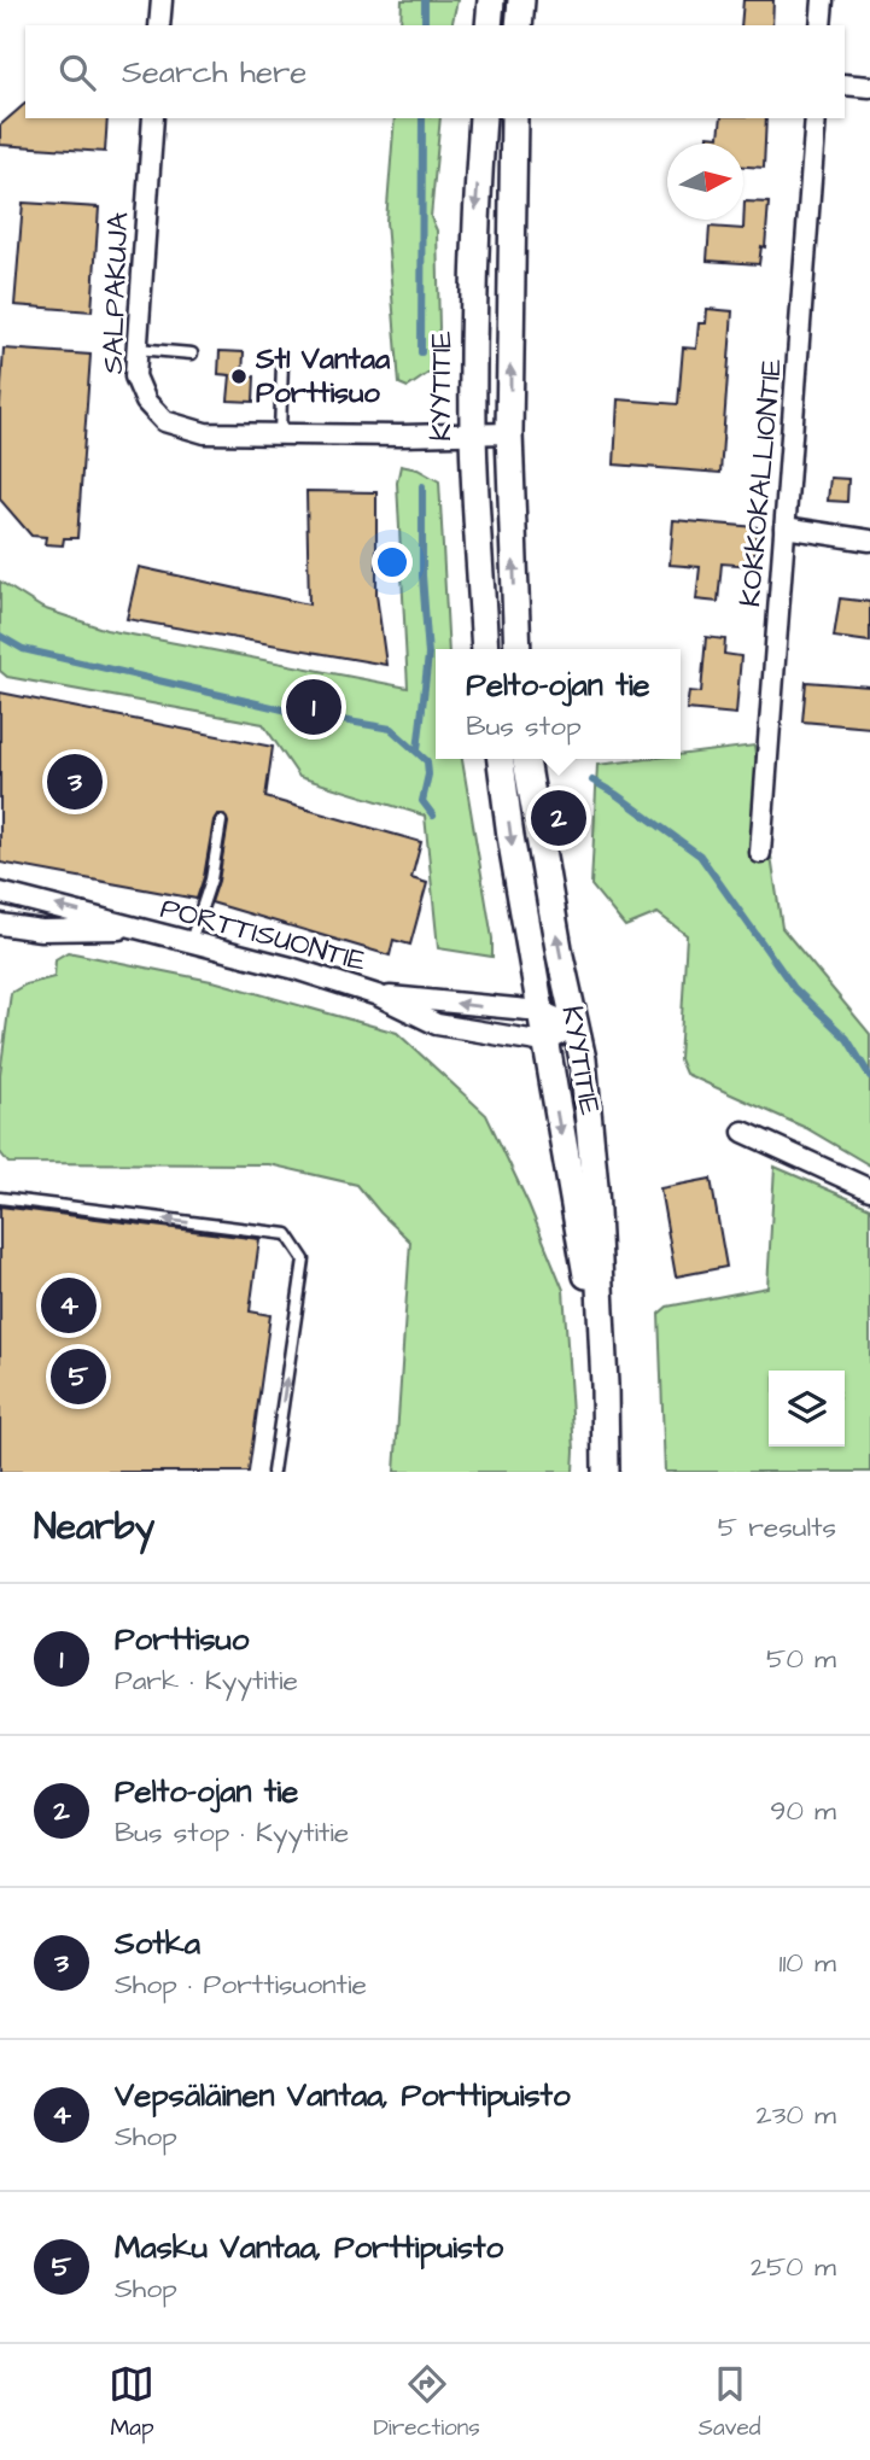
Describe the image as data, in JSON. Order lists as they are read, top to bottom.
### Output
{
  "streets": {
    "main road": ["KYYTITIE"],
    "street": ["SALPAKUJA", "KOKKOKALLIONTIE", "PORTTISUONTIE"]
  },
  "crossings": [
    ["SALPAKUJA", "KYYTITIE"],
    ["KYYTITIE", "PORTTISUONTIE"]
  ],
  "places": ["St1 Vantaa Porttisuo"],
  "north": "right",
  "page": {
    "search": "Search here",
    "popup": ["Pelto-ojan tie", "Bus stop"],
    "pins": [
      "1",
      "3",
      "2",
      "4",
      "5"
    ],
    "heading": ["Nearby", "5 results"],
    "list": [
      {
        "mark": "1",
        "name": "Porttisuo",
        "note": "Park · Kyytitie",
        "value": "50 m"
      },
      {
        "mark": "2",
        "name": "Pelto-ojan tie",
        "note": "Bus stop · Kyytitie",
        "value": "90 m"
      },
      {
        "mark": "3",
        "name": "Sotka",
        "note": "Shop · Porttisuontie",
        "value": "110 m"
      },
      {
        "mark": "4",
        "name": "Vepsäläinen Vantaa, Porttipuisto",
        "note": "Shop",
        "value": "230 m"
      },
      {
        "mark": "5",
        "name": "Masku Vantaa, Porttipuisto",
        "note": "Shop",
        "value": "250 m"
      }
    ],
    "nav": ["Map", "Directions", "Saved"]
  }
}
